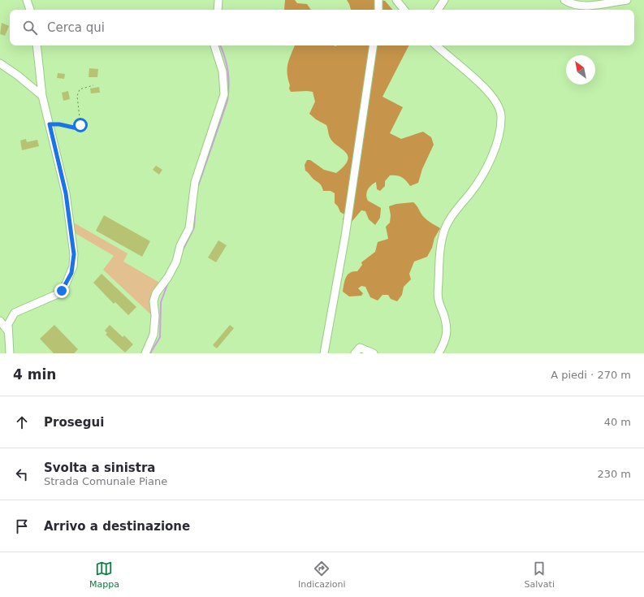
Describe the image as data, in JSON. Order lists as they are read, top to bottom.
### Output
{
  "north": "top left",
  "page": {
    "search": "Cerca qui",
    "heading": ["4 min", "A piedi · 270 m"],
    "list": [
      ["Prosegui", "40 m"],
      ["Svolta a sinistra", "Strada Comunale Piane", "230 m"],
      "Arrivo a destinazione"
    ],
    "nav": ["Mappa", "Indicazioni", "Salvati"]
  }
}
